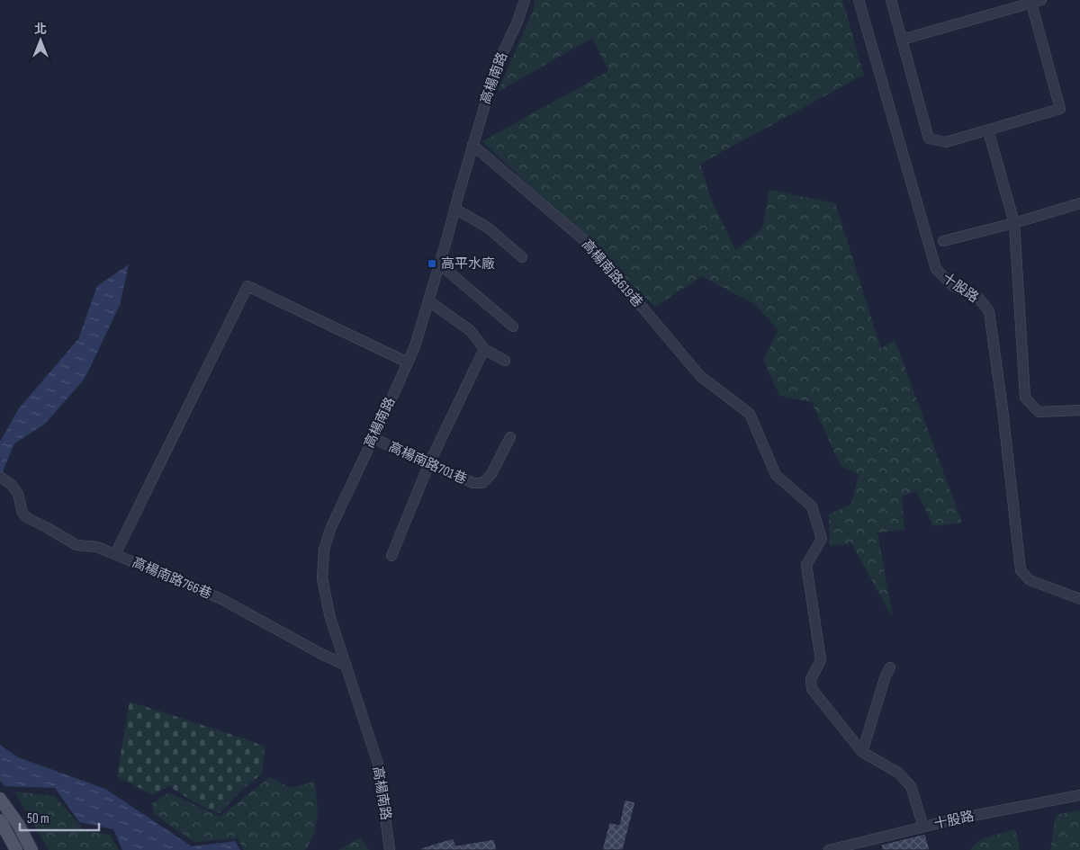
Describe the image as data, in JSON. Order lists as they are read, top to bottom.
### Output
{
  "streets": {
    "street": [
      "高楊南路",
      "高楊南路619巷",
      "十股路",
      "高楊南路701巷",
      "高楊南路766巷"
    ]
  },
  "crossings": [
    ["高楊南路", "高楊南路619巷"],
    ["高楊南路", "高楊南路701巷"],
    ["高楊南路", "高楊南路766巷"]
  ],
  "places": {
    "transit": ["高平水廠"]
  },
  "scale_bar": "50 m",
  "north": "top"
}
